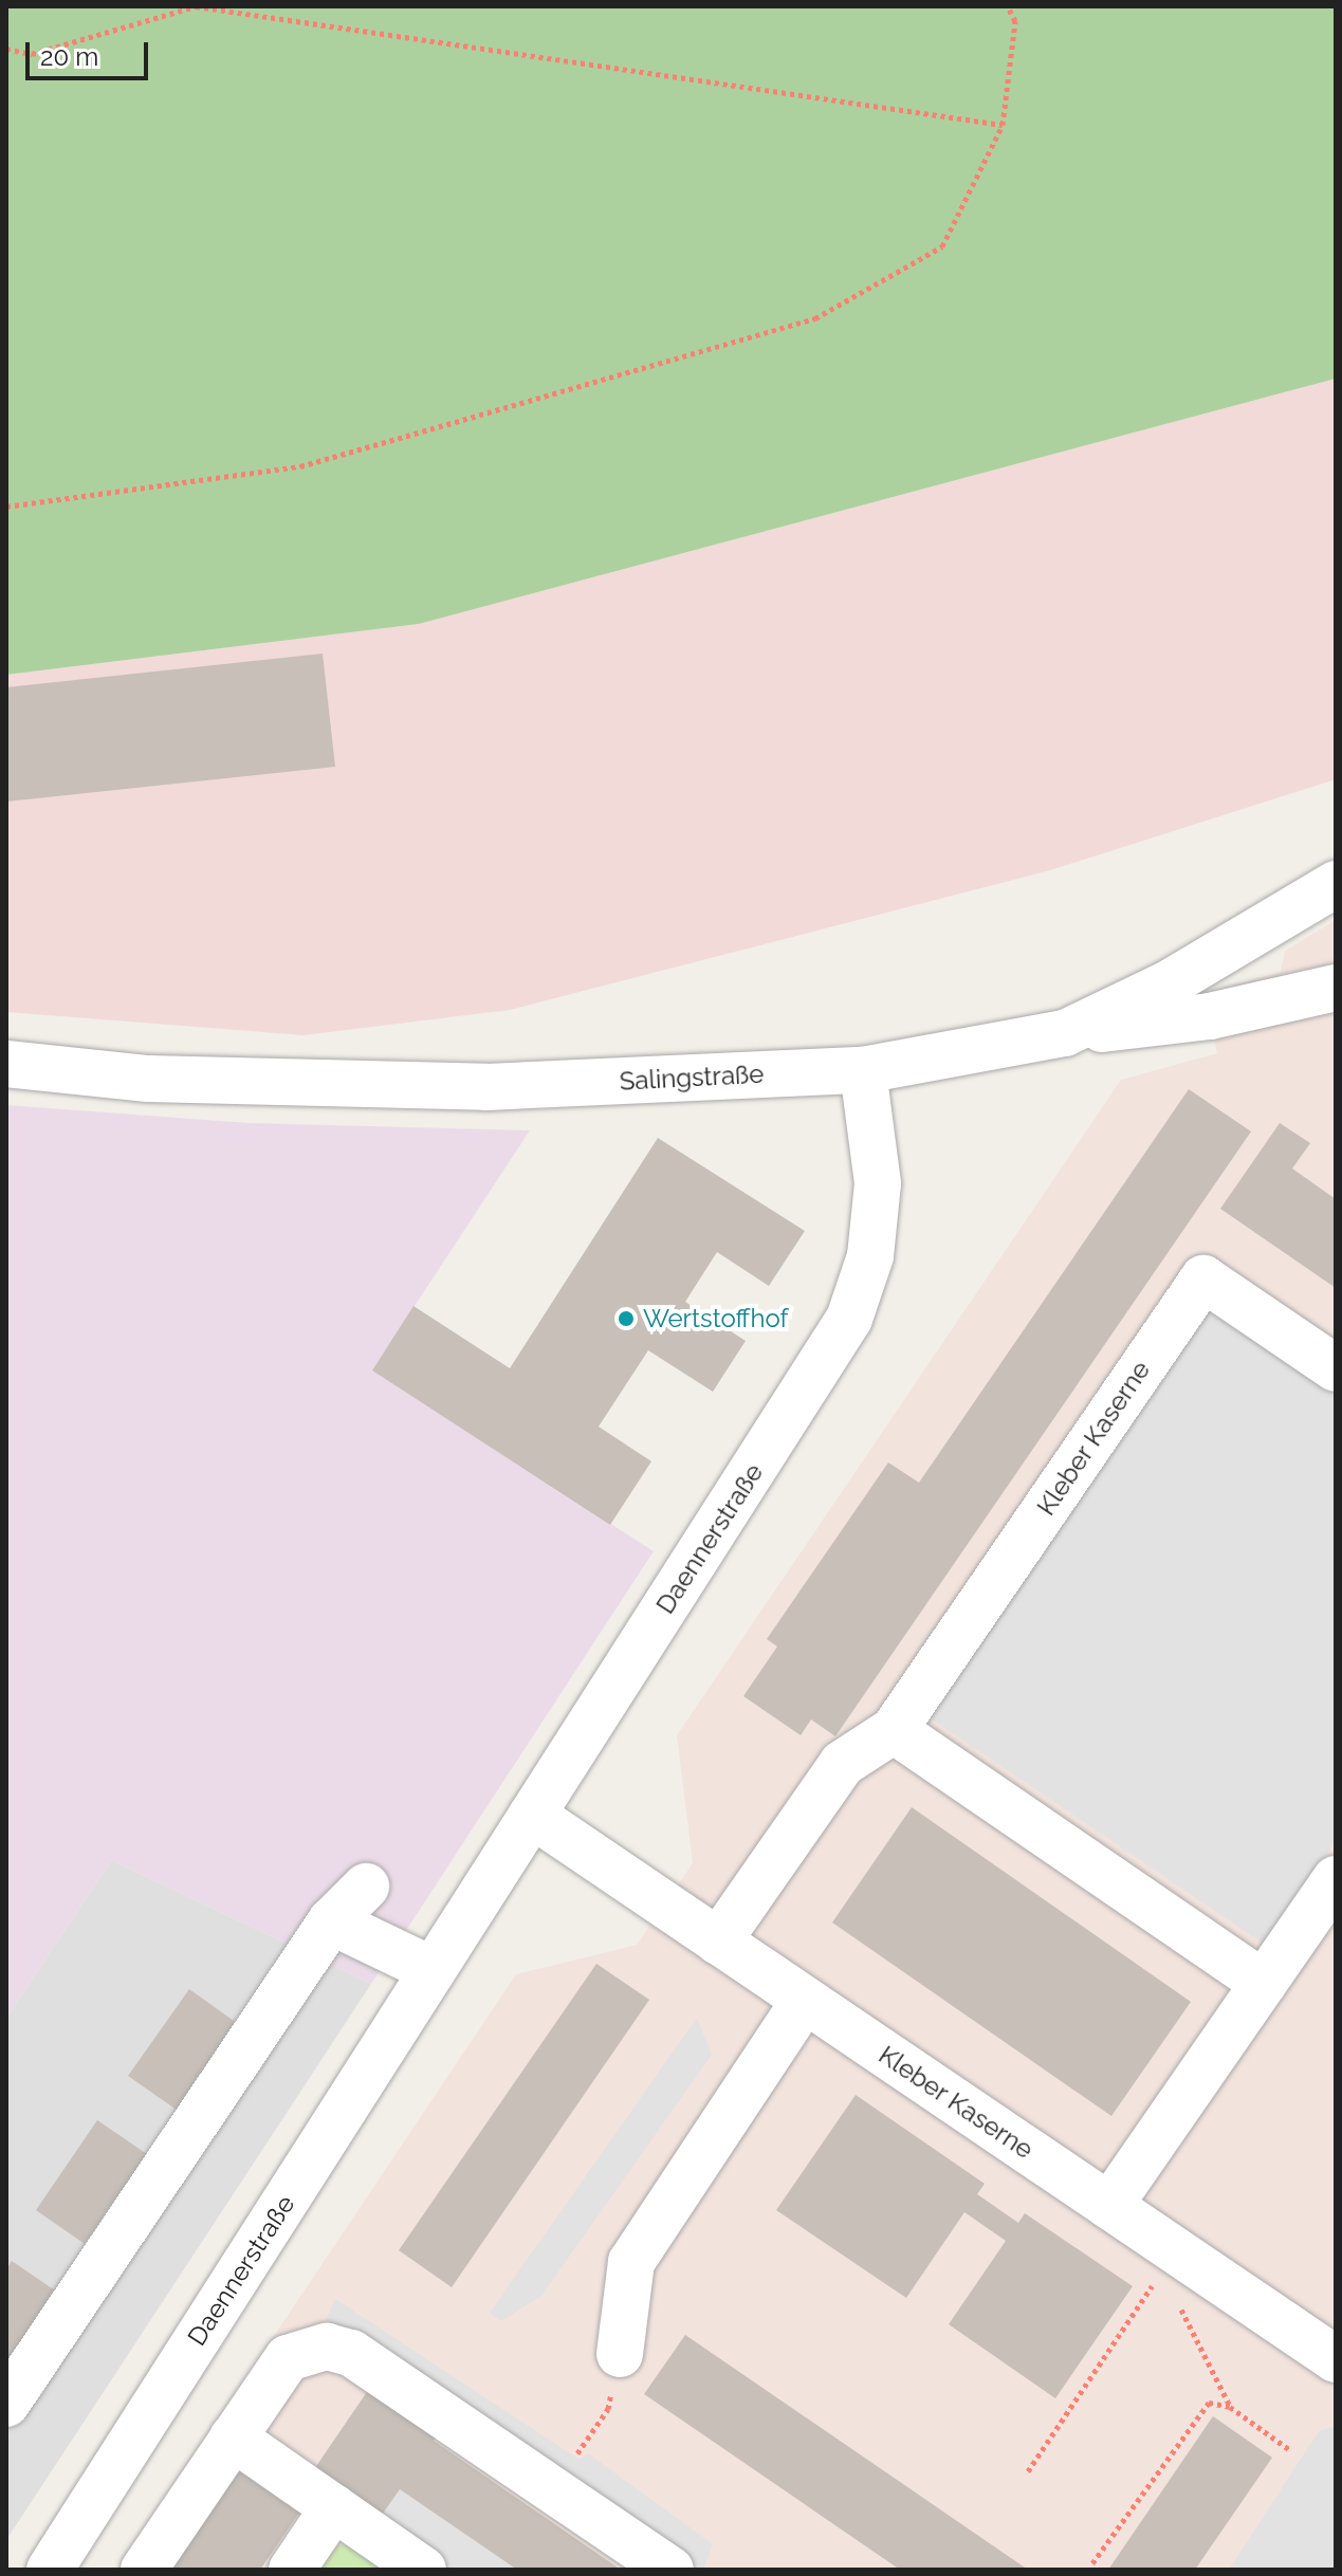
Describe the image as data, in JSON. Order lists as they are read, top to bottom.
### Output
{
  "streets": {
    "street": ["Salingstraße", "Kleber Kaserne", "Daennerstraße"]
  },
  "crossings": [
    ["Salingstraße", "Daennerstraße"],
    ["Kleber Kaserne", "Daennerstraße"]
  ],
  "places": ["Wertstoffhof"],
  "scale_bar": "20 m"
}
